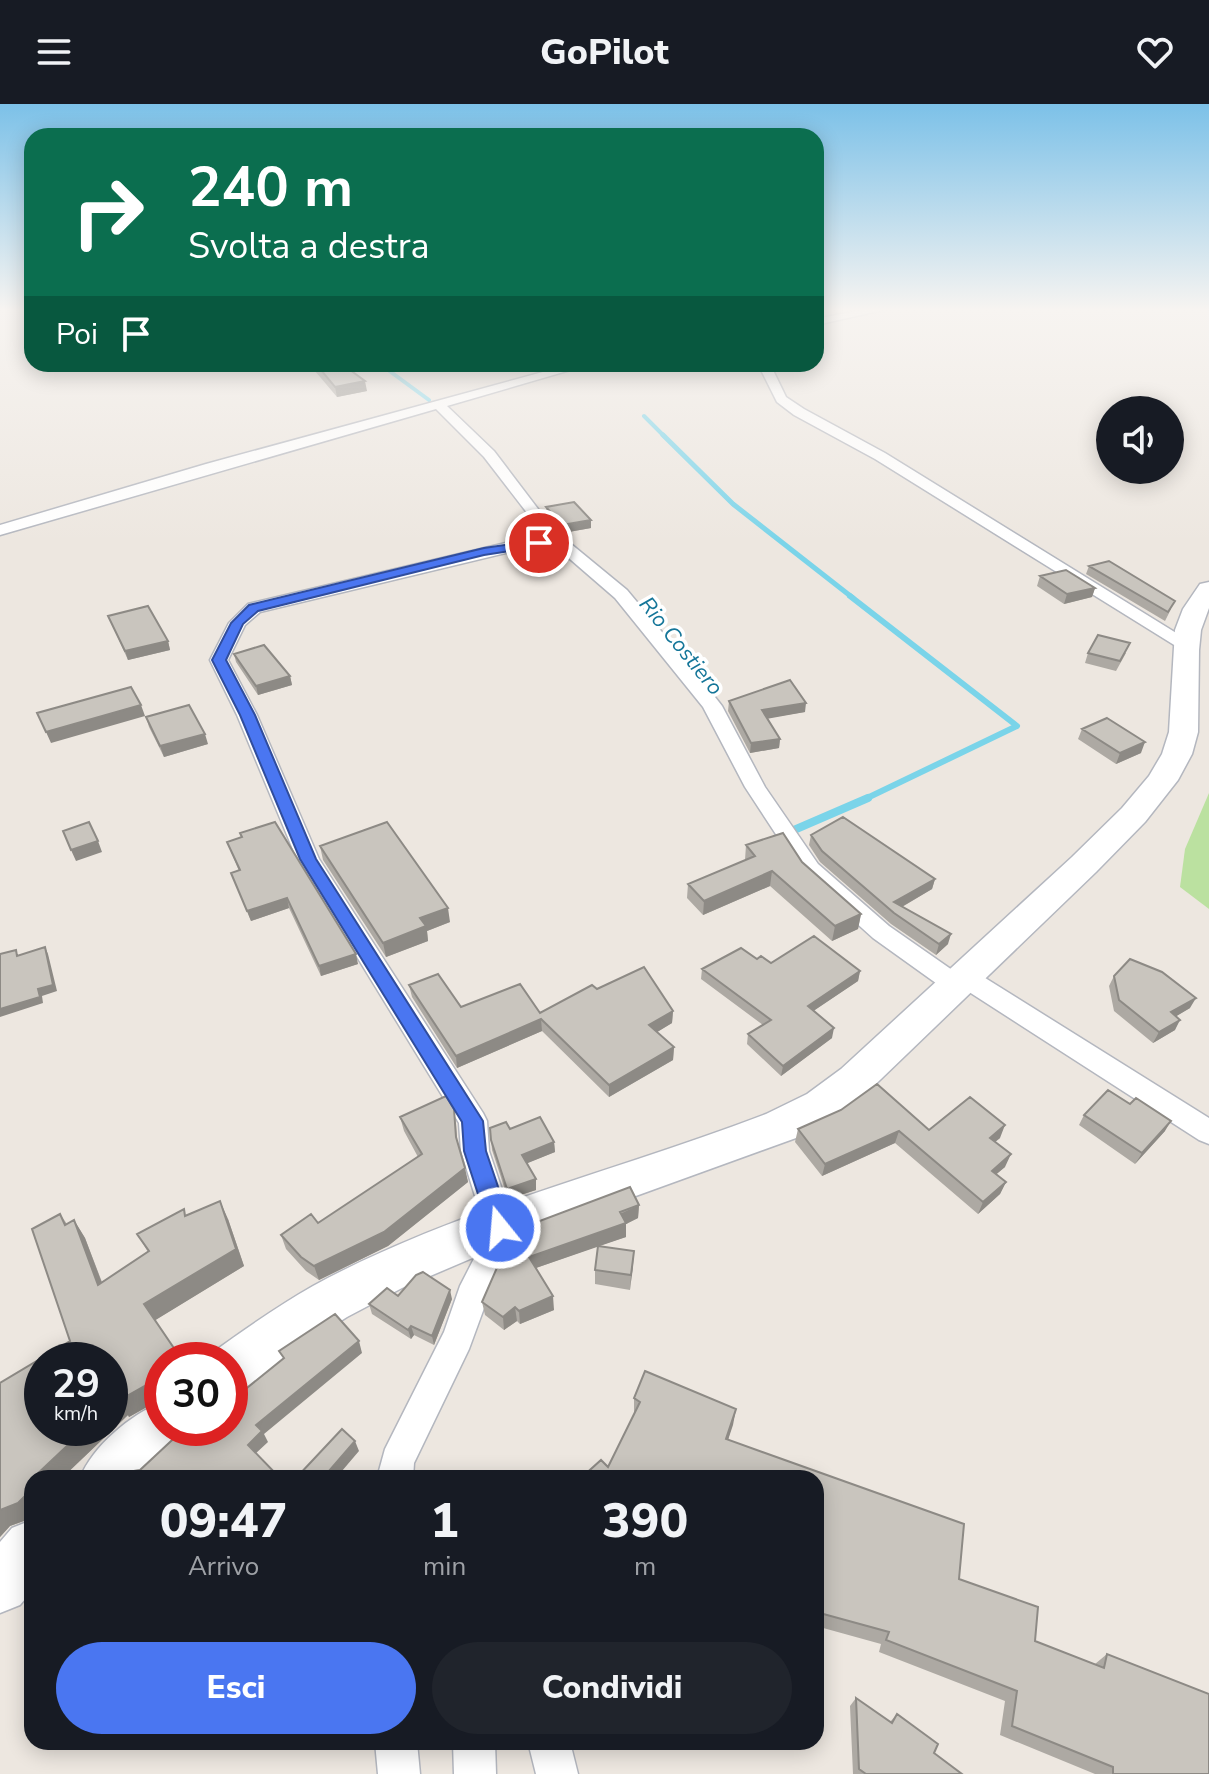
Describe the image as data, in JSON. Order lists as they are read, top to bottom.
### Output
{
  "water": ["Rio Costiero"],
  "page": {
    "header": "GoPilot",
    "turn": ["240 m", "Svolta a destra"],
    "then": "Poi",
    "speed": "29 km/h",
    "limit": "30",
    "eta": [
      "09:47",
      "Arrivo",
      "1",
      "min",
      "390",
      "m"
    ],
    "buttons": ["Esci", "Condividi"]
  }
}
